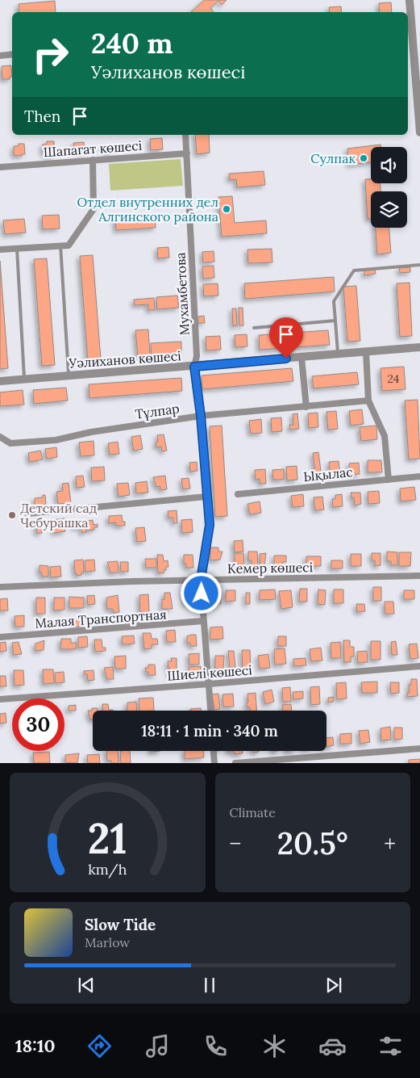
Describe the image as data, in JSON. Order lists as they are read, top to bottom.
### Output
{
  "streets": {
    "street": [
      "Шапагат көшесі",
      "Мухамбетова",
      "Уәлиханов көшесі",
      "Тұлпар",
      "Ықылас",
      "Кемер көшесі",
      "Малая Транспортная",
      "Шиелі көшесі"
    ]
  },
  "crossings": [
    ["Шапагат көшесі", "Мухамбетова"],
    ["Мухамбетова", "Уәлиханов көшесі"],
    ["Мухамбетова", "Тұлпар"],
    ["Мухамбетова", "Кемер көшесі"],
    ["Мухамбетова", "Малая Транспортная"],
    ["Мухамбетова", "Шиелі көшесі"]
  ],
  "places": ["Сулпак", "Отдел внутренних дел Алгинского района", "Детский сад Чебурашка"],
  "house_numbers": ["24"],
  "page": {
    "turn": ["240 m", "Уәлиханов көшесі"],
    "then": "Then",
    "limit": "30",
    "trip": "18:11 · 1 min · 340 m",
    "tile": "Climate",
    "heat": ["−", "20.5°", "+"],
    "song": ["Slow Tide", "Marlow"],
    "tabs": "18:10",
    "gauge": ["21", "km/h"]
  }
}
